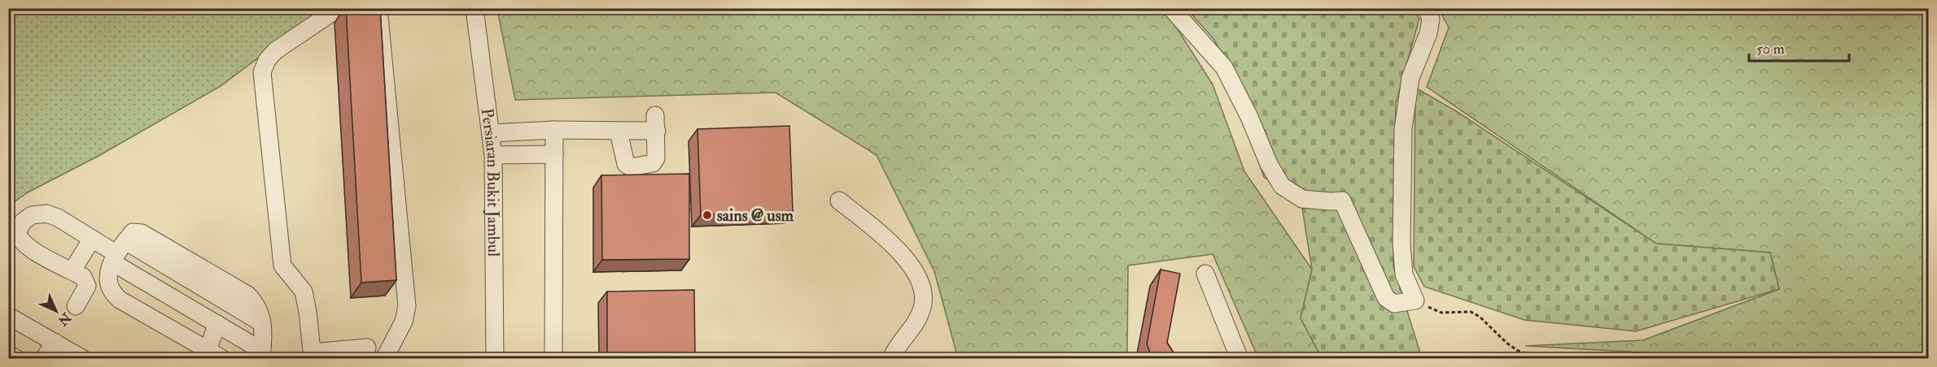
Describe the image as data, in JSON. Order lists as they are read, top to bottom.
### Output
{
  "streets": {
    "street": ["Persiaran Bukit Jambul"]
  },
  "places": ["sains @ usm"],
  "scale_bar": "50 m",
  "north": "bottom right"
}
